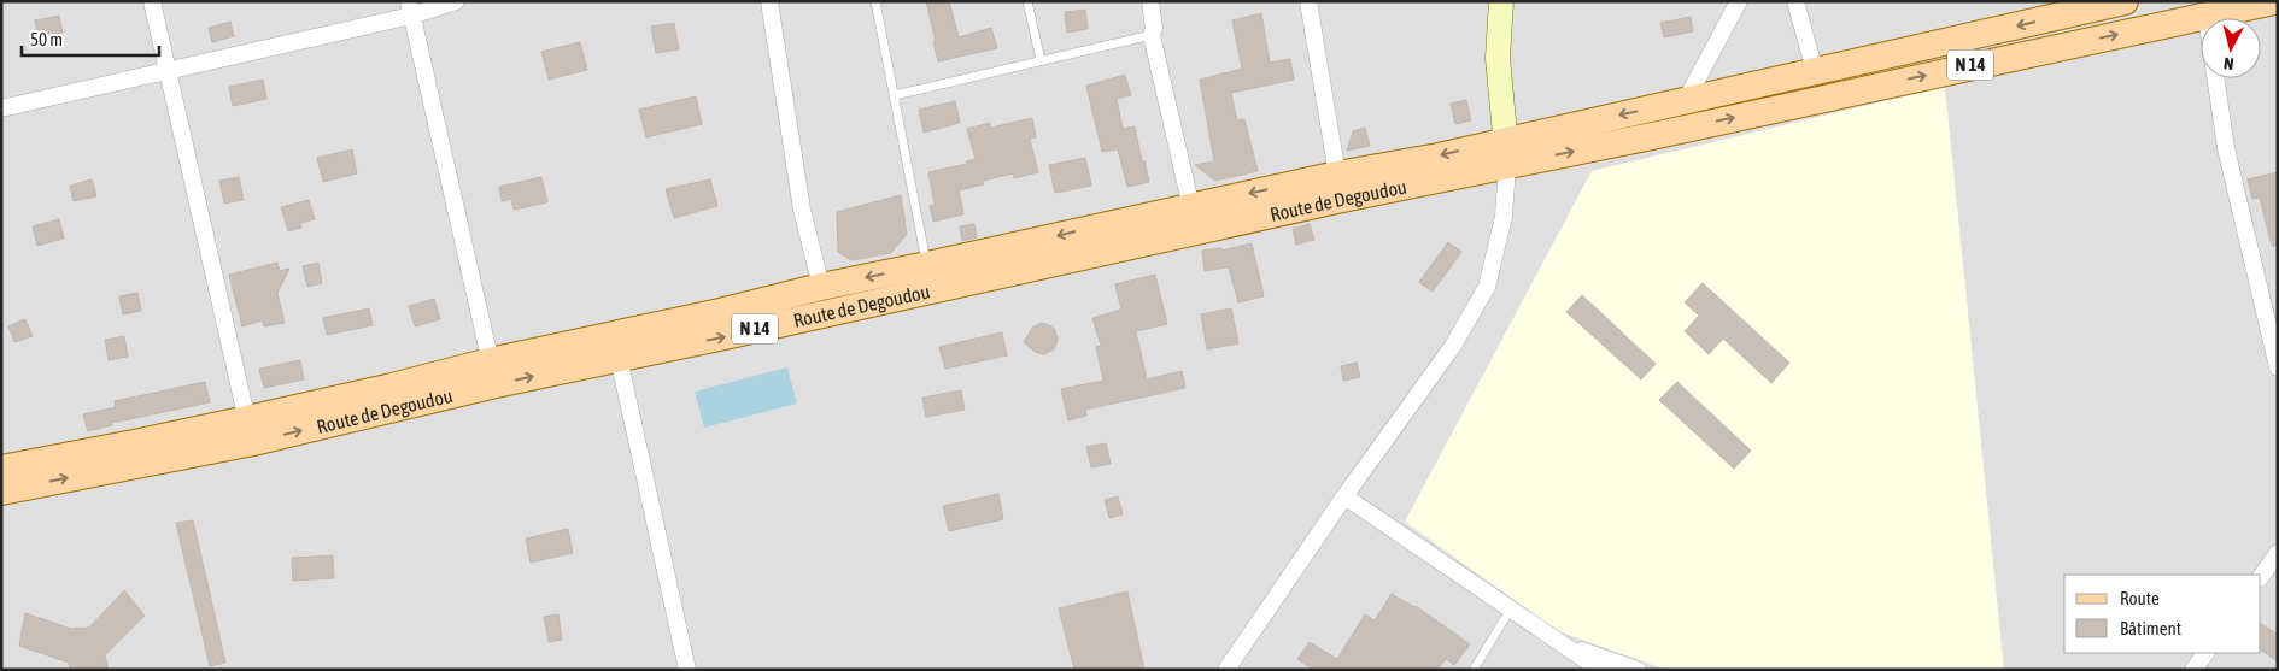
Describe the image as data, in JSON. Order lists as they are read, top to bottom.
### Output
{
  "streets": {
    "main road": ["N 14", "Route de Degoudou"]
  },
  "crossings": [
    ["N 14", "Route de Degoudou"]
  ],
  "legend": ["Route", "Bâtiment"],
  "scale_bar": "50 m",
  "north": "bottom"
}
